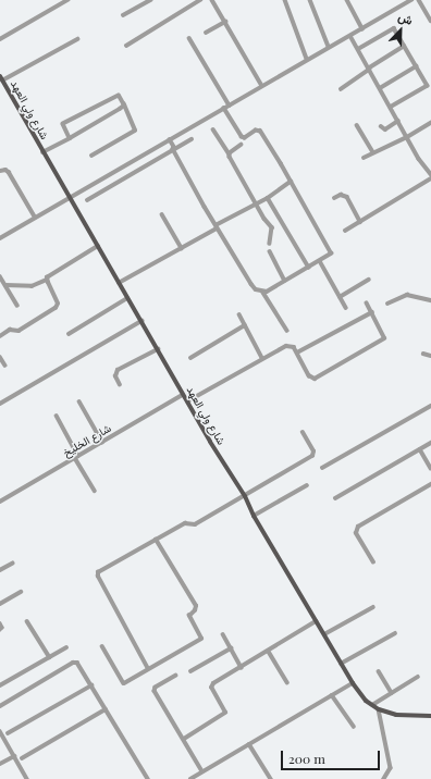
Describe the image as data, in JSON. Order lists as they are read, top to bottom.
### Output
{
  "streets": {
    "main road": ["شارع ولي العهد"],
    "street": ["شارع الخليخ"]
  },
  "crossings": [
    ["شارع ولي العهد", "شارع الخليخ"]
  ],
  "scale_bar": "200 m",
  "north": "top right"
}
